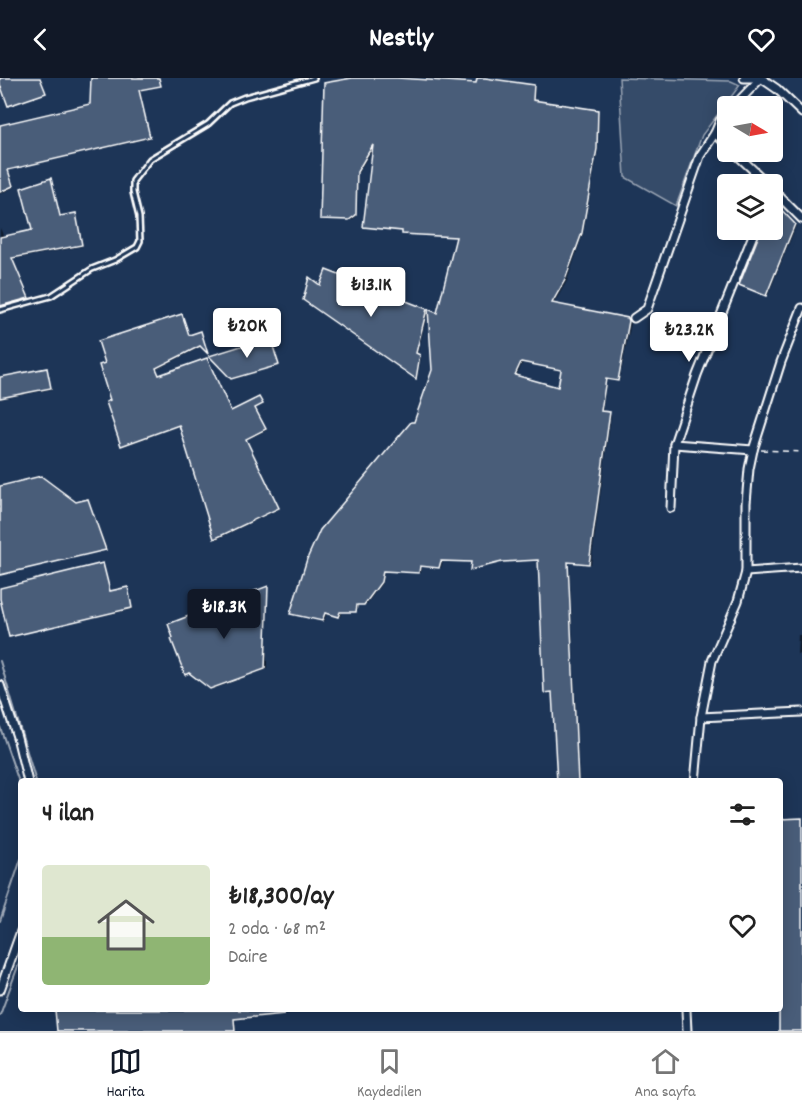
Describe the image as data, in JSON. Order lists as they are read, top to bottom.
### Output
{
  "north": "right",
  "page": {
    "header": "Nestly",
    "price": [
      "₺13.1K",
      "₺20K",
      "₺23.2K",
      "₺18.3K"
    ],
    "heading": "4 ilan",
    "list": [
      {
        "name": "₺18,300/ay",
        "note": "2 oda · 68 m² · Daire"
      }
    ],
    "tabs": ["Harita", "Kaydedilen", "Ana sayfa"]
  }
}
